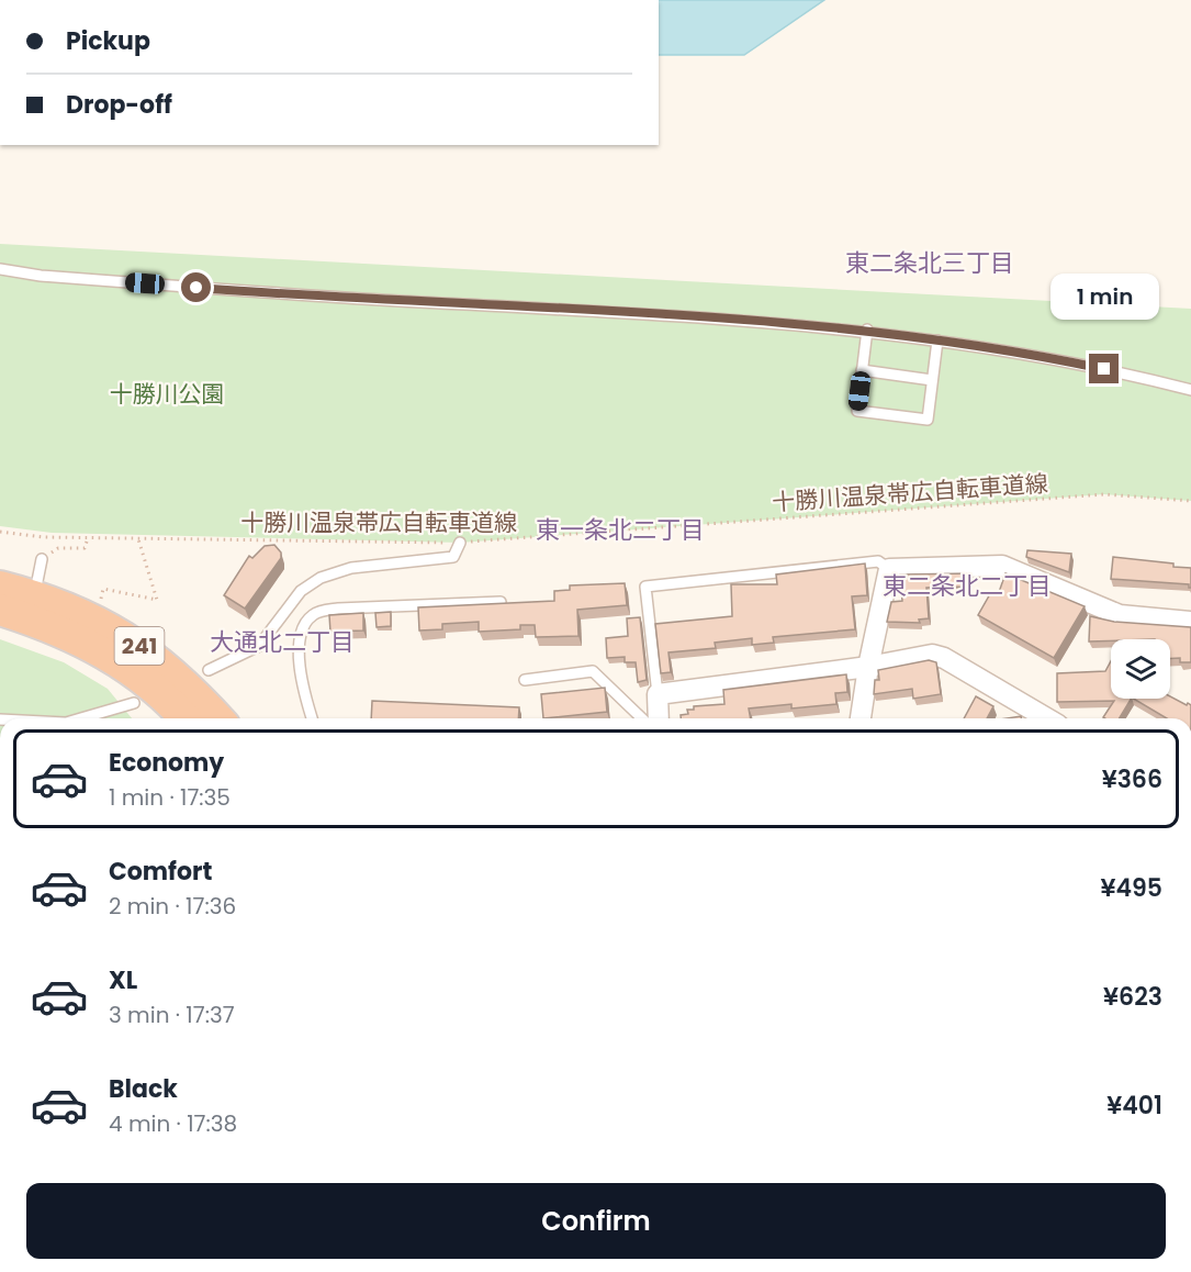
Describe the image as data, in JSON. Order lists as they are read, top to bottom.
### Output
{
  "streets": {
    "highway": ["241"],
    "path": ["十勝川温泉帯広自転車道線"]
  },
  "districts": [
    "東二条北三丁目",
    "東一条北二丁目",
    "東二条北二丁目",
    "大通北二丁目"
  ],
  "parks": ["十勝川公園"],
  "page": {
    "banner": ["Pickup", "Drop-off"],
    "bubble": "1 min",
    "list": [
      {
        "name": "Economy",
        "note": "1 min · 17:35",
        "value": "¥366"
      },
      {
        "name": "Comfort",
        "note": "2 min · 17:36",
        "value": "¥495"
      },
      {
        "name": "XL",
        "note": "3 min · 17:37",
        "value": "¥623"
      },
      {
        "name": "Black",
        "note": "4 min · 17:38",
        "value": "¥401"
      }
    ],
    "buttons": "Confirm"
  }
}
